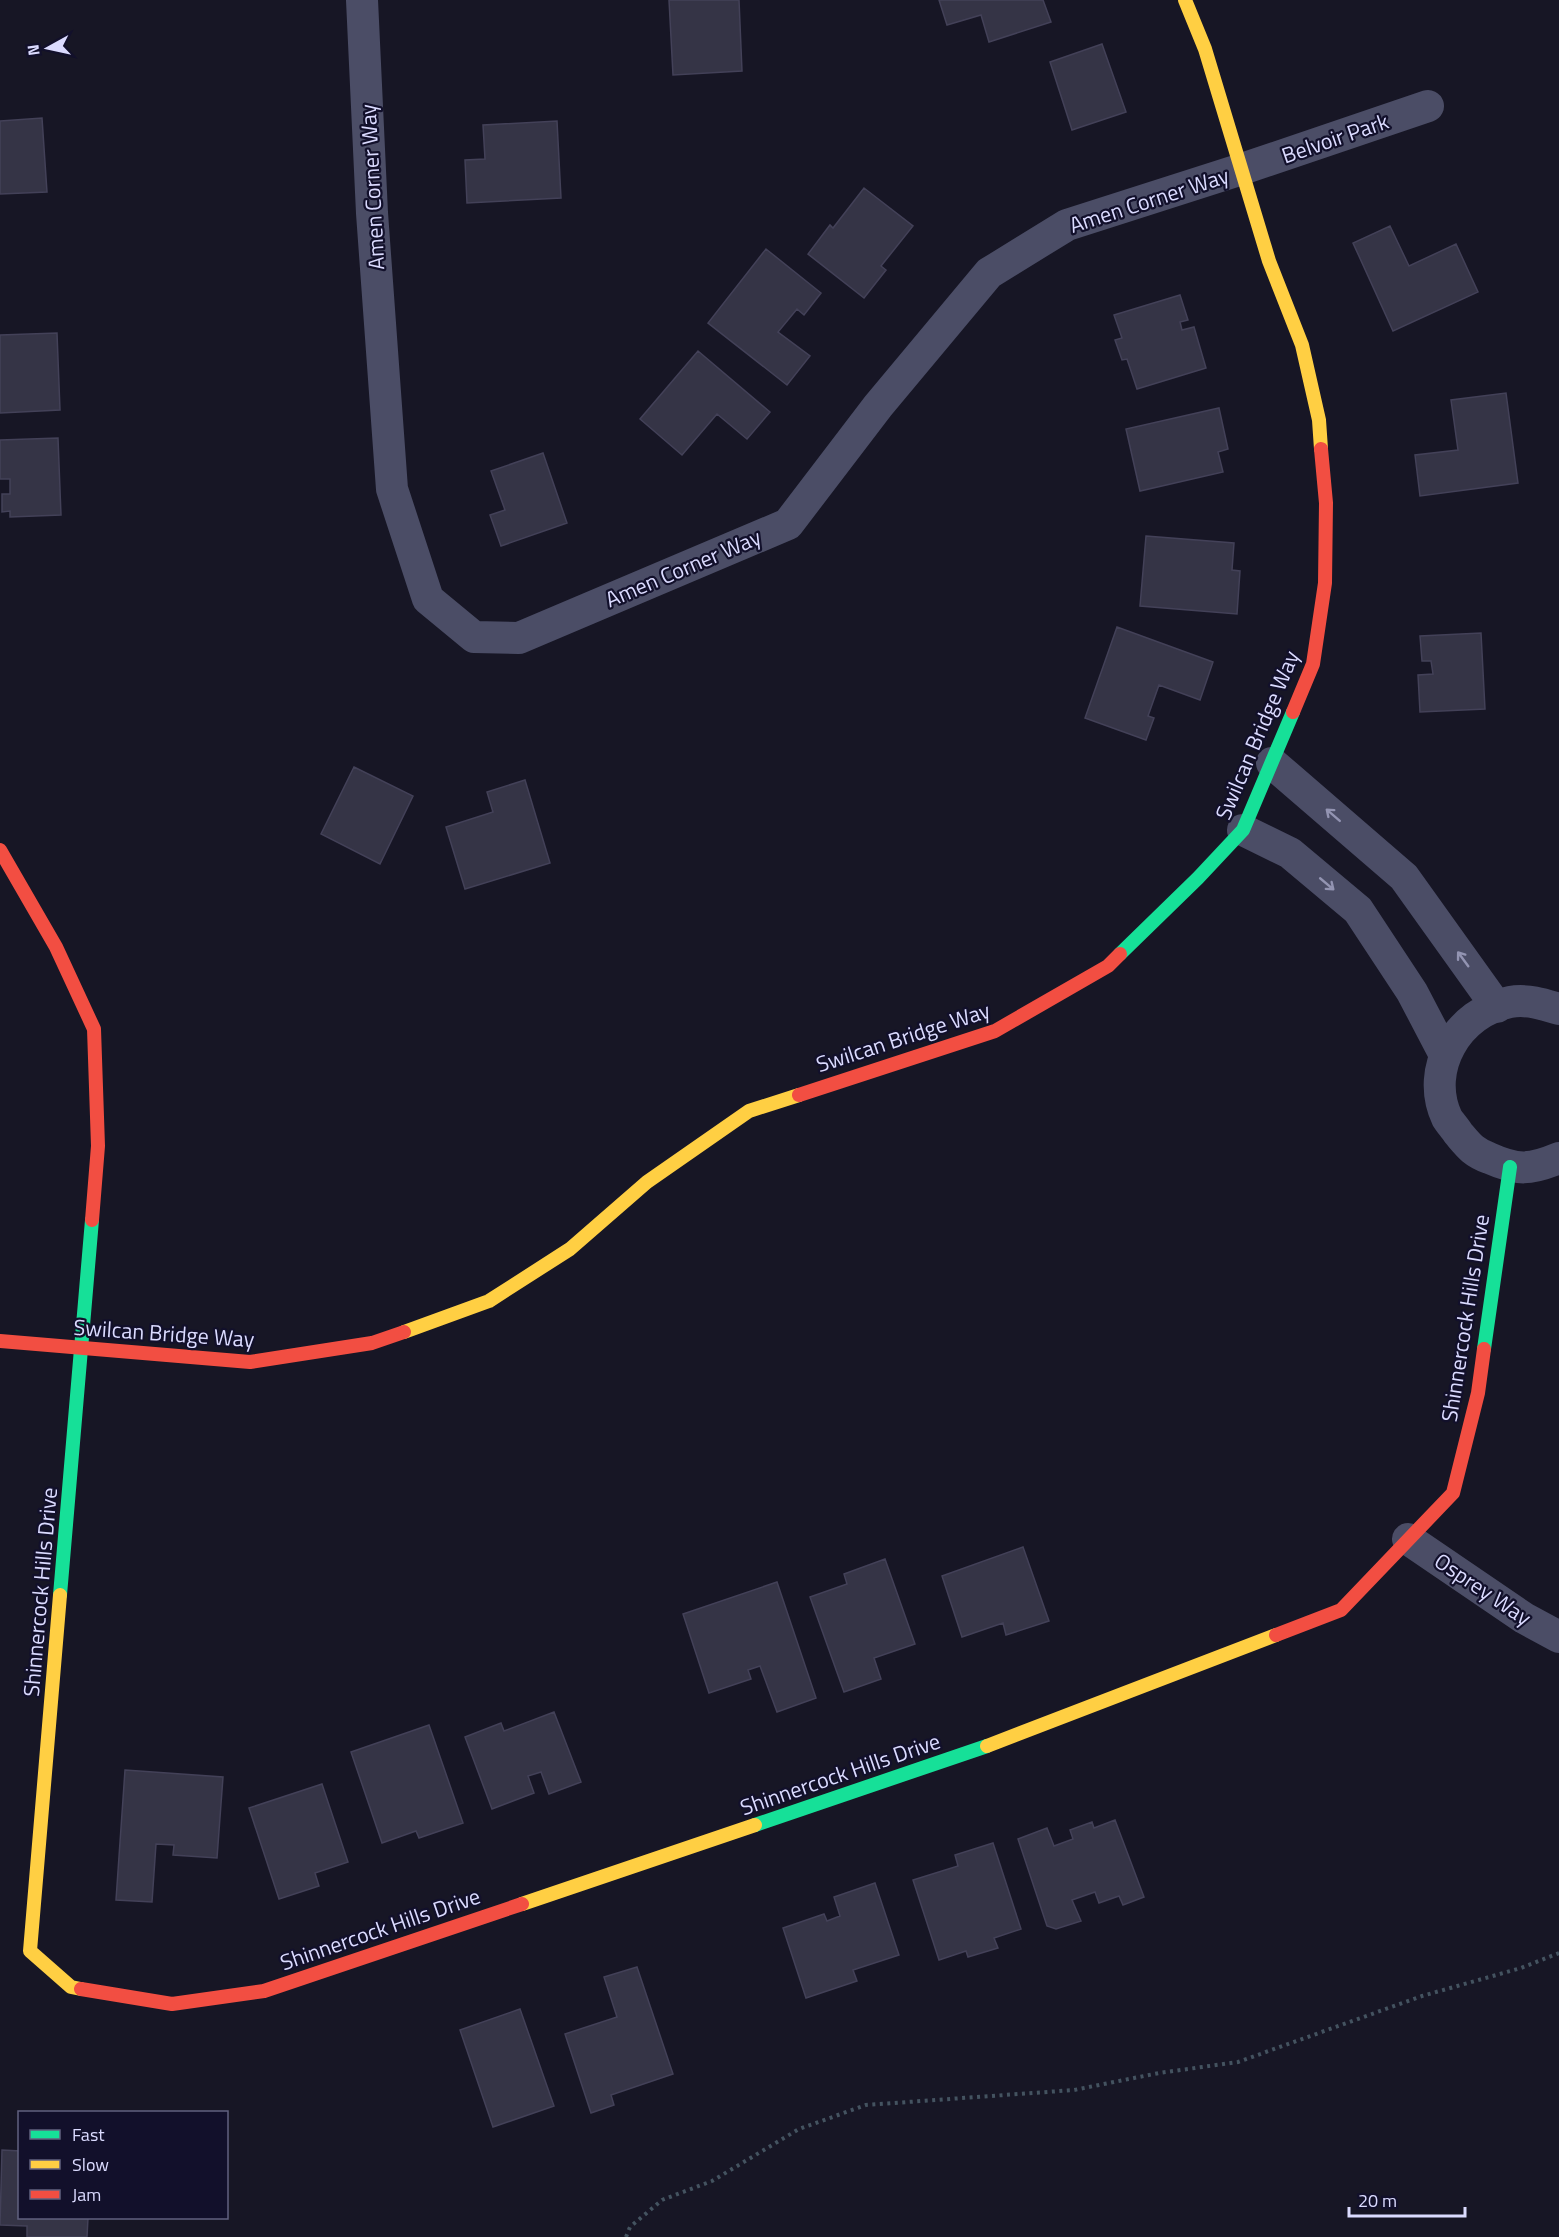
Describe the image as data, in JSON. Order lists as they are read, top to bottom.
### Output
{
  "streets": {
    "street": [
      "Belvoir Park",
      "Amen Corner Way",
      "Swilcan Bridge Way",
      "Shinnercock Hills Drive",
      "Osprey Way"
    ]
  },
  "crossings": [
    ["Belvoir Park", "Amen Corner Way"],
    ["Belvoir Park", "Swilcan Bridge Way"],
    ["Amen Corner Way", "Swilcan Bridge Way"],
    ["Swilcan Bridge Way", "Shinnercock Hills Drive"],
    ["Shinnercock Hills Drive", "Osprey Way"]
  ],
  "legend": ["Fast", "Slow", "Jam"],
  "scale_bar": "20 m",
  "north": "left"
}
